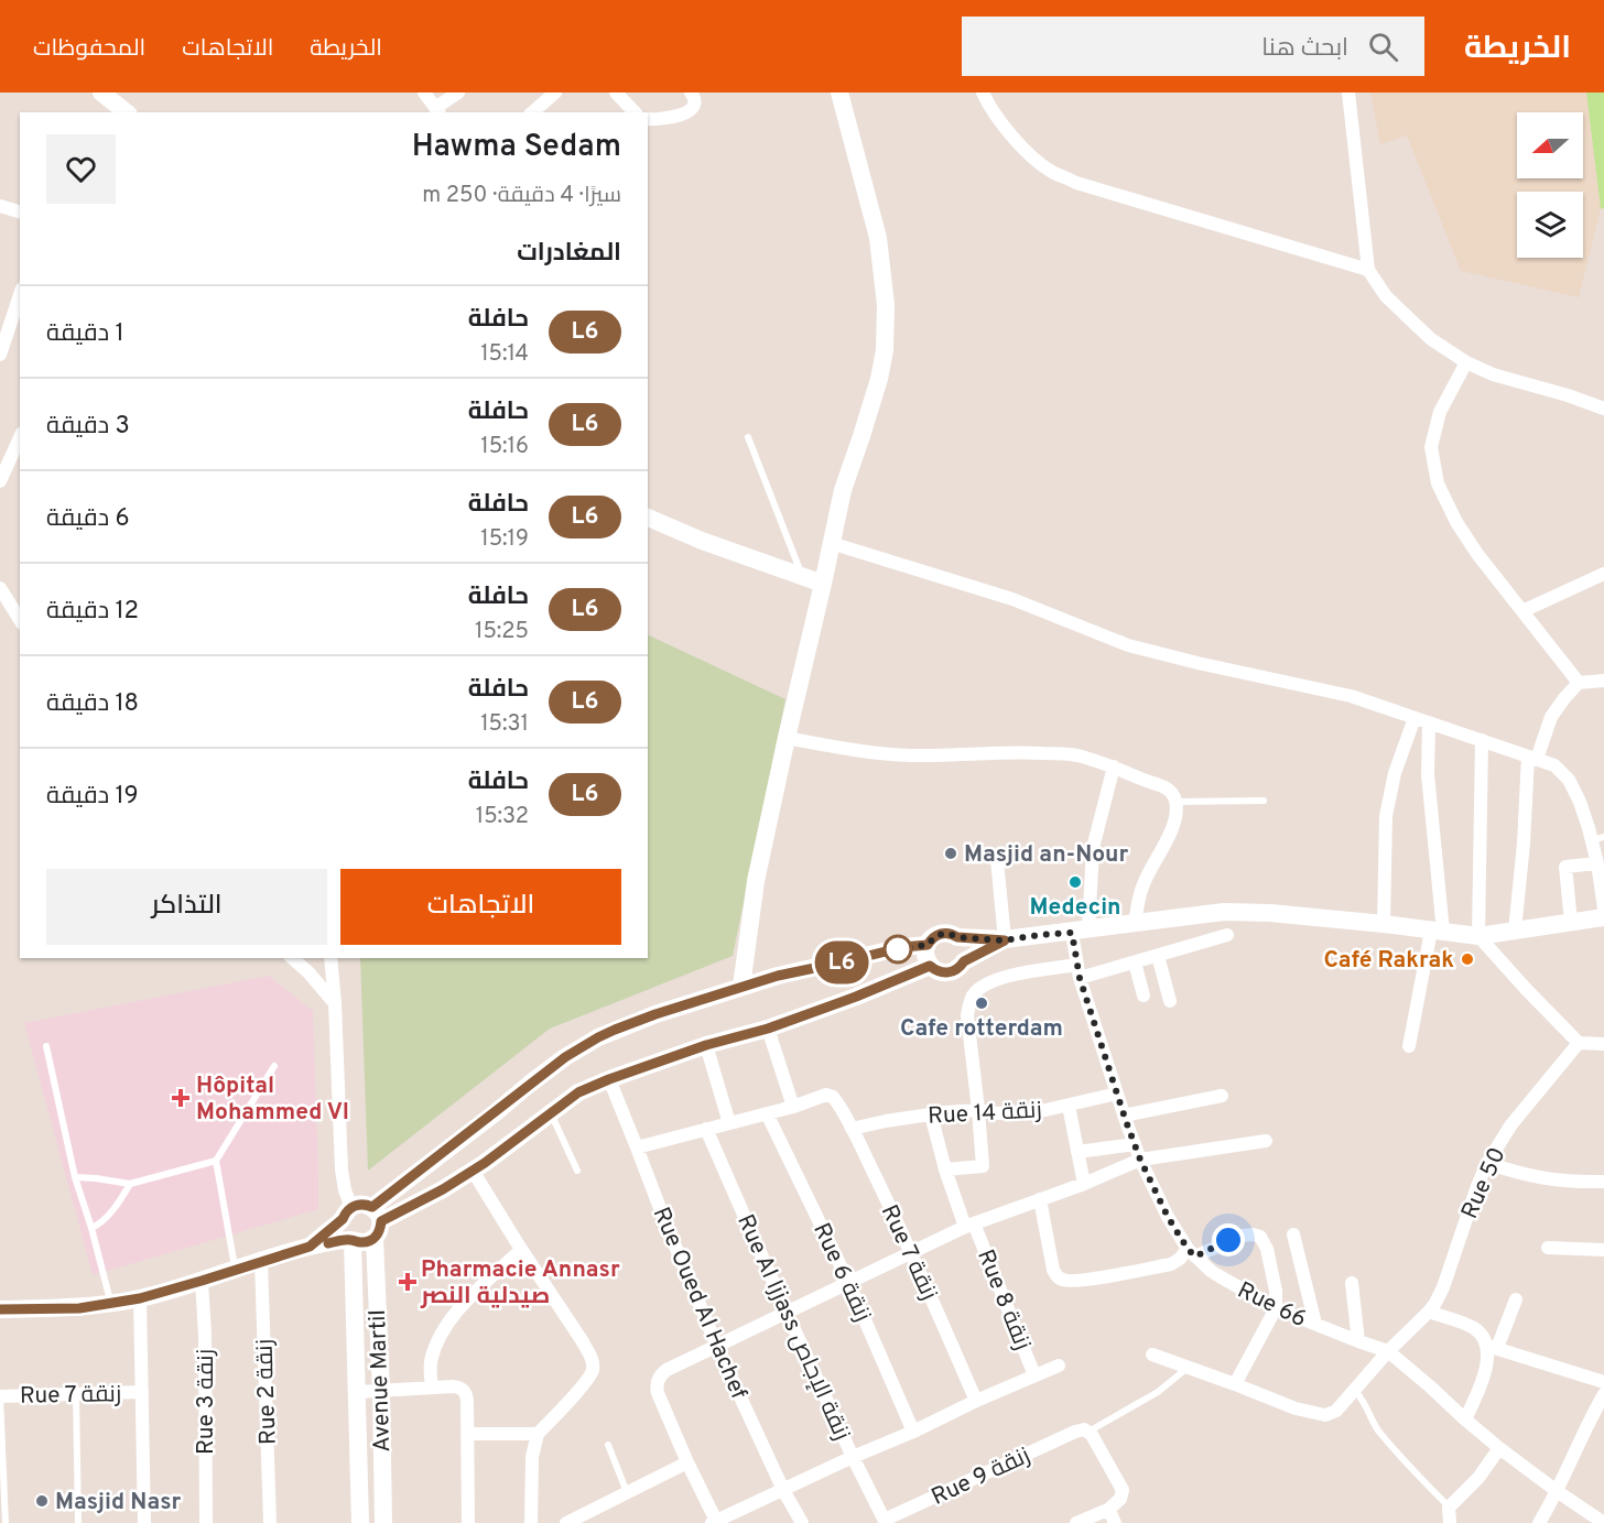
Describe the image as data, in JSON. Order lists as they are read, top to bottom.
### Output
{
  "streets": {
    "street": [
      "Rue 14 زنقة",
      "Rue 50",
      "Rue 7 زنقة",
      "Rue 6 زنقة",
      "Rue 8 زنقة",
      "Rue Oued Al Hachef",
      "Rue 66",
      "Rue Al Ijjass زنقة الإجاص",
      "Avenue Martil",
      "Rue 2 زنقة",
      "Rue 3 زنقة",
      "Rue 9 زنقة"
    ]
  },
  "crossings": [
    ["Rue 14 زنقة", "Rue 7 زنقة"],
    ["Rue 14 زنقة", "Rue 8 زنقة"],
    ["Rue 14 زنقة", "Rue 66"],
    ["Rue 50", "Rue 66"],
    ["Rue Al Ijjass زنقة الإجاص", "Rue 9 زنقة"]
  ],
  "places": {
    "other": [
      "Masjid an-Nour",
      "Medecin",
      "Café Rakrak",
      "Cafe rotterdam",
      "Masjid Nasr"
    ],
    "health": ["Hôpital Mohammed VI", "Pharmacie Annasr صيدلية النصر"]
  },
  "lines": ["bus line L6"],
  "north": "left",
  "page": {
    "header": "الخريطة",
    "search": "ابحث هنا",
    "nav": ["الخريطة", "الاتجاهات", "المحفوظات"],
    "on_map": "L6",
    "heading": [
      ["Hawma Sedam", "سيرًا · 4 دقيقة · 250 m"],
      "المغادرات"
    ],
    "list": [
      {
        "mark": "L6",
        "name": "حافلة",
        "note": "15:14",
        "value": "1 دقيقة"
      },
      {
        "mark": "L6",
        "name": "حافلة",
        "note": "15:16",
        "value": "3 دقيقة"
      },
      {
        "mark": "L6",
        "name": "حافلة",
        "note": "15:19",
        "value": "6 دقيقة"
      },
      {
        "mark": "L6",
        "name": "حافلة",
        "note": "15:25",
        "value": "12 دقيقة"
      },
      {
        "mark": "L6",
        "name": "حافلة",
        "note": "15:31",
        "value": "18 دقيقة"
      },
      {
        "mark": "L6",
        "name": "حافلة",
        "note": "15:32",
        "value": "19 دقيقة"
      }
    ],
    "buttons": ["الاتجاهات", "التذاكر"]
  }
}
